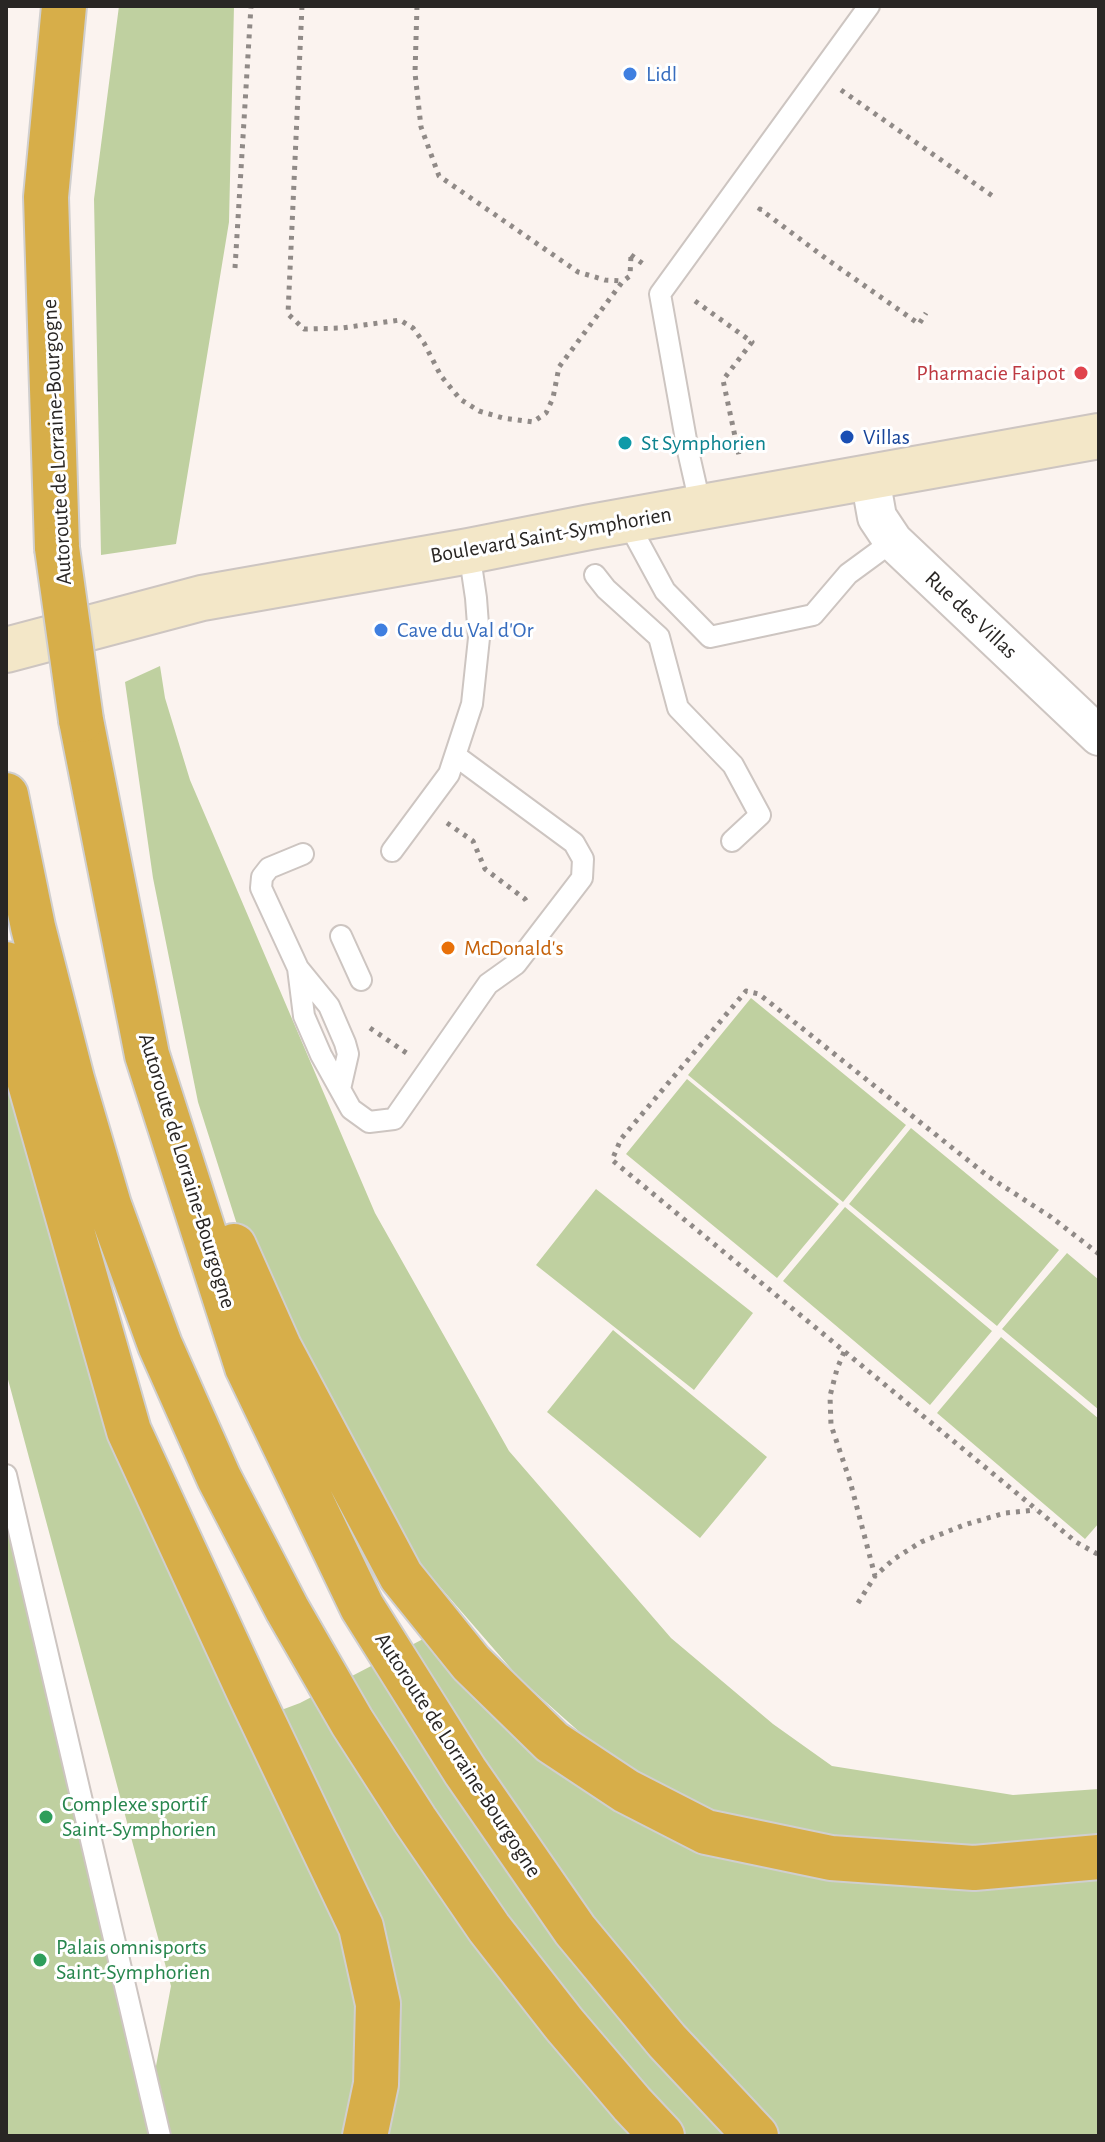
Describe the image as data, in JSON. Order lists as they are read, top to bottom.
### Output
{
  "streets": {
    "highway": ["Autoroute de Lorraine-Bourgogne"],
    "main road": ["Boulevard Saint-Symphorien"],
    "street": ["Rue des Villas"]
  },
  "crossings": [
    ["Boulevard Saint-Symphorien", "Rue des Villas"]
  ],
  "places": [
    "Lidl",
    "Pharmacie Faipot",
    "Villas",
    "St Symphorien",
    "Cave du Val d'Or",
    "McDonald's",
    "Complexe sportif Saint-Symphorien",
    "Palais omnisports Saint-Symphorien"
  ]
}
